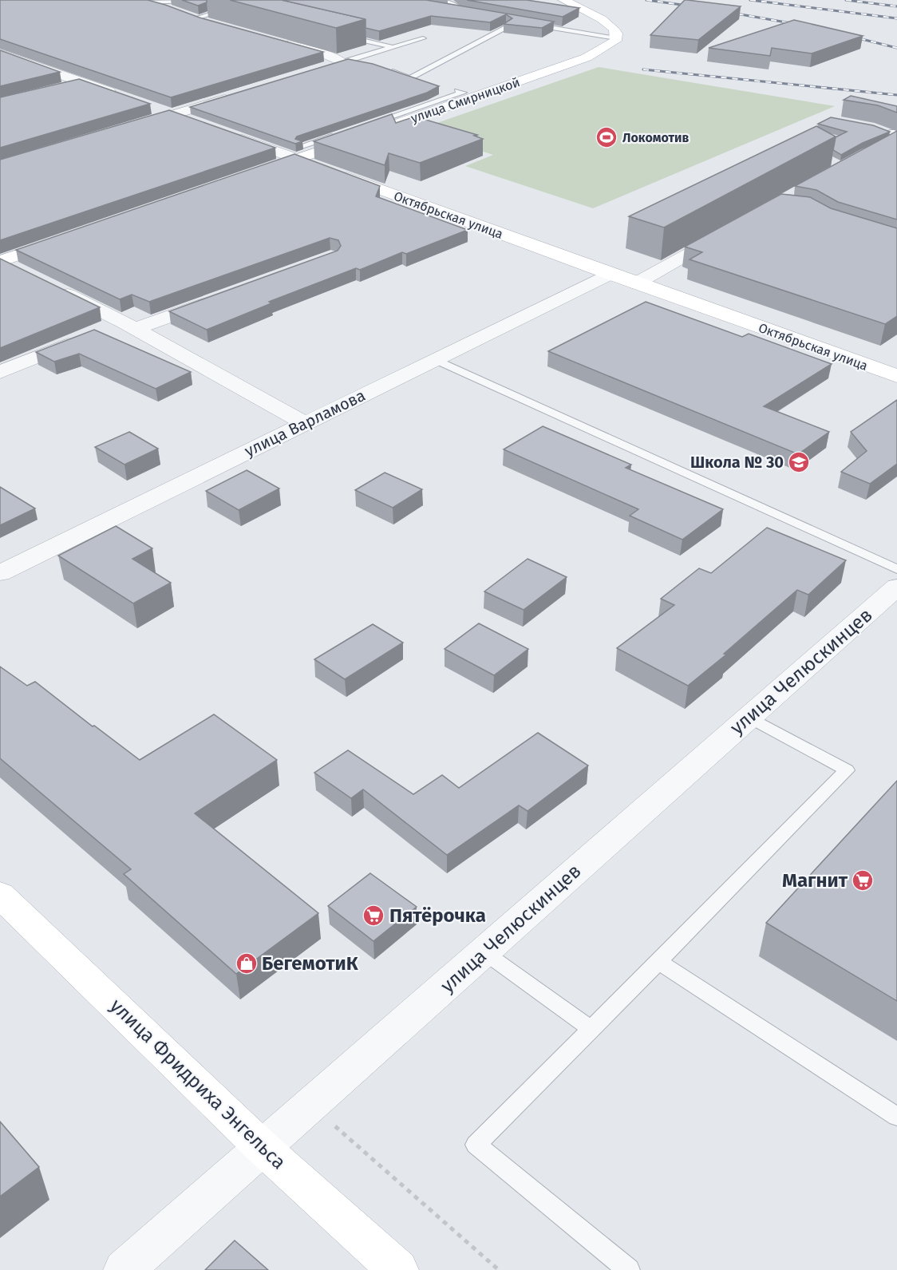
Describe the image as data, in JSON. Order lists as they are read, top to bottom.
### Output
{
  "streets": {
    "main road": ["улица Смирницкой", "Октябрьская улица", "улица Фридриха Энгельса"],
    "street": ["улица Варламова", "улица Челюскинцев"]
  },
  "crossings": [
    ["улица Смирницкой", "Октябрьская улица"],
    ["Октябрьская улица", "улица Варламова"],
    ["улица Челюскинцев", "улица Фридриха Энгельса"]
  ],
  "places": {
    "sports": ["Локомотив"],
    "school or university": ["Школа № 30"],
    "supermarket": ["Магнит", "Пятёрочка"],
    "shop": ["БегемотиК"]
  }
}
